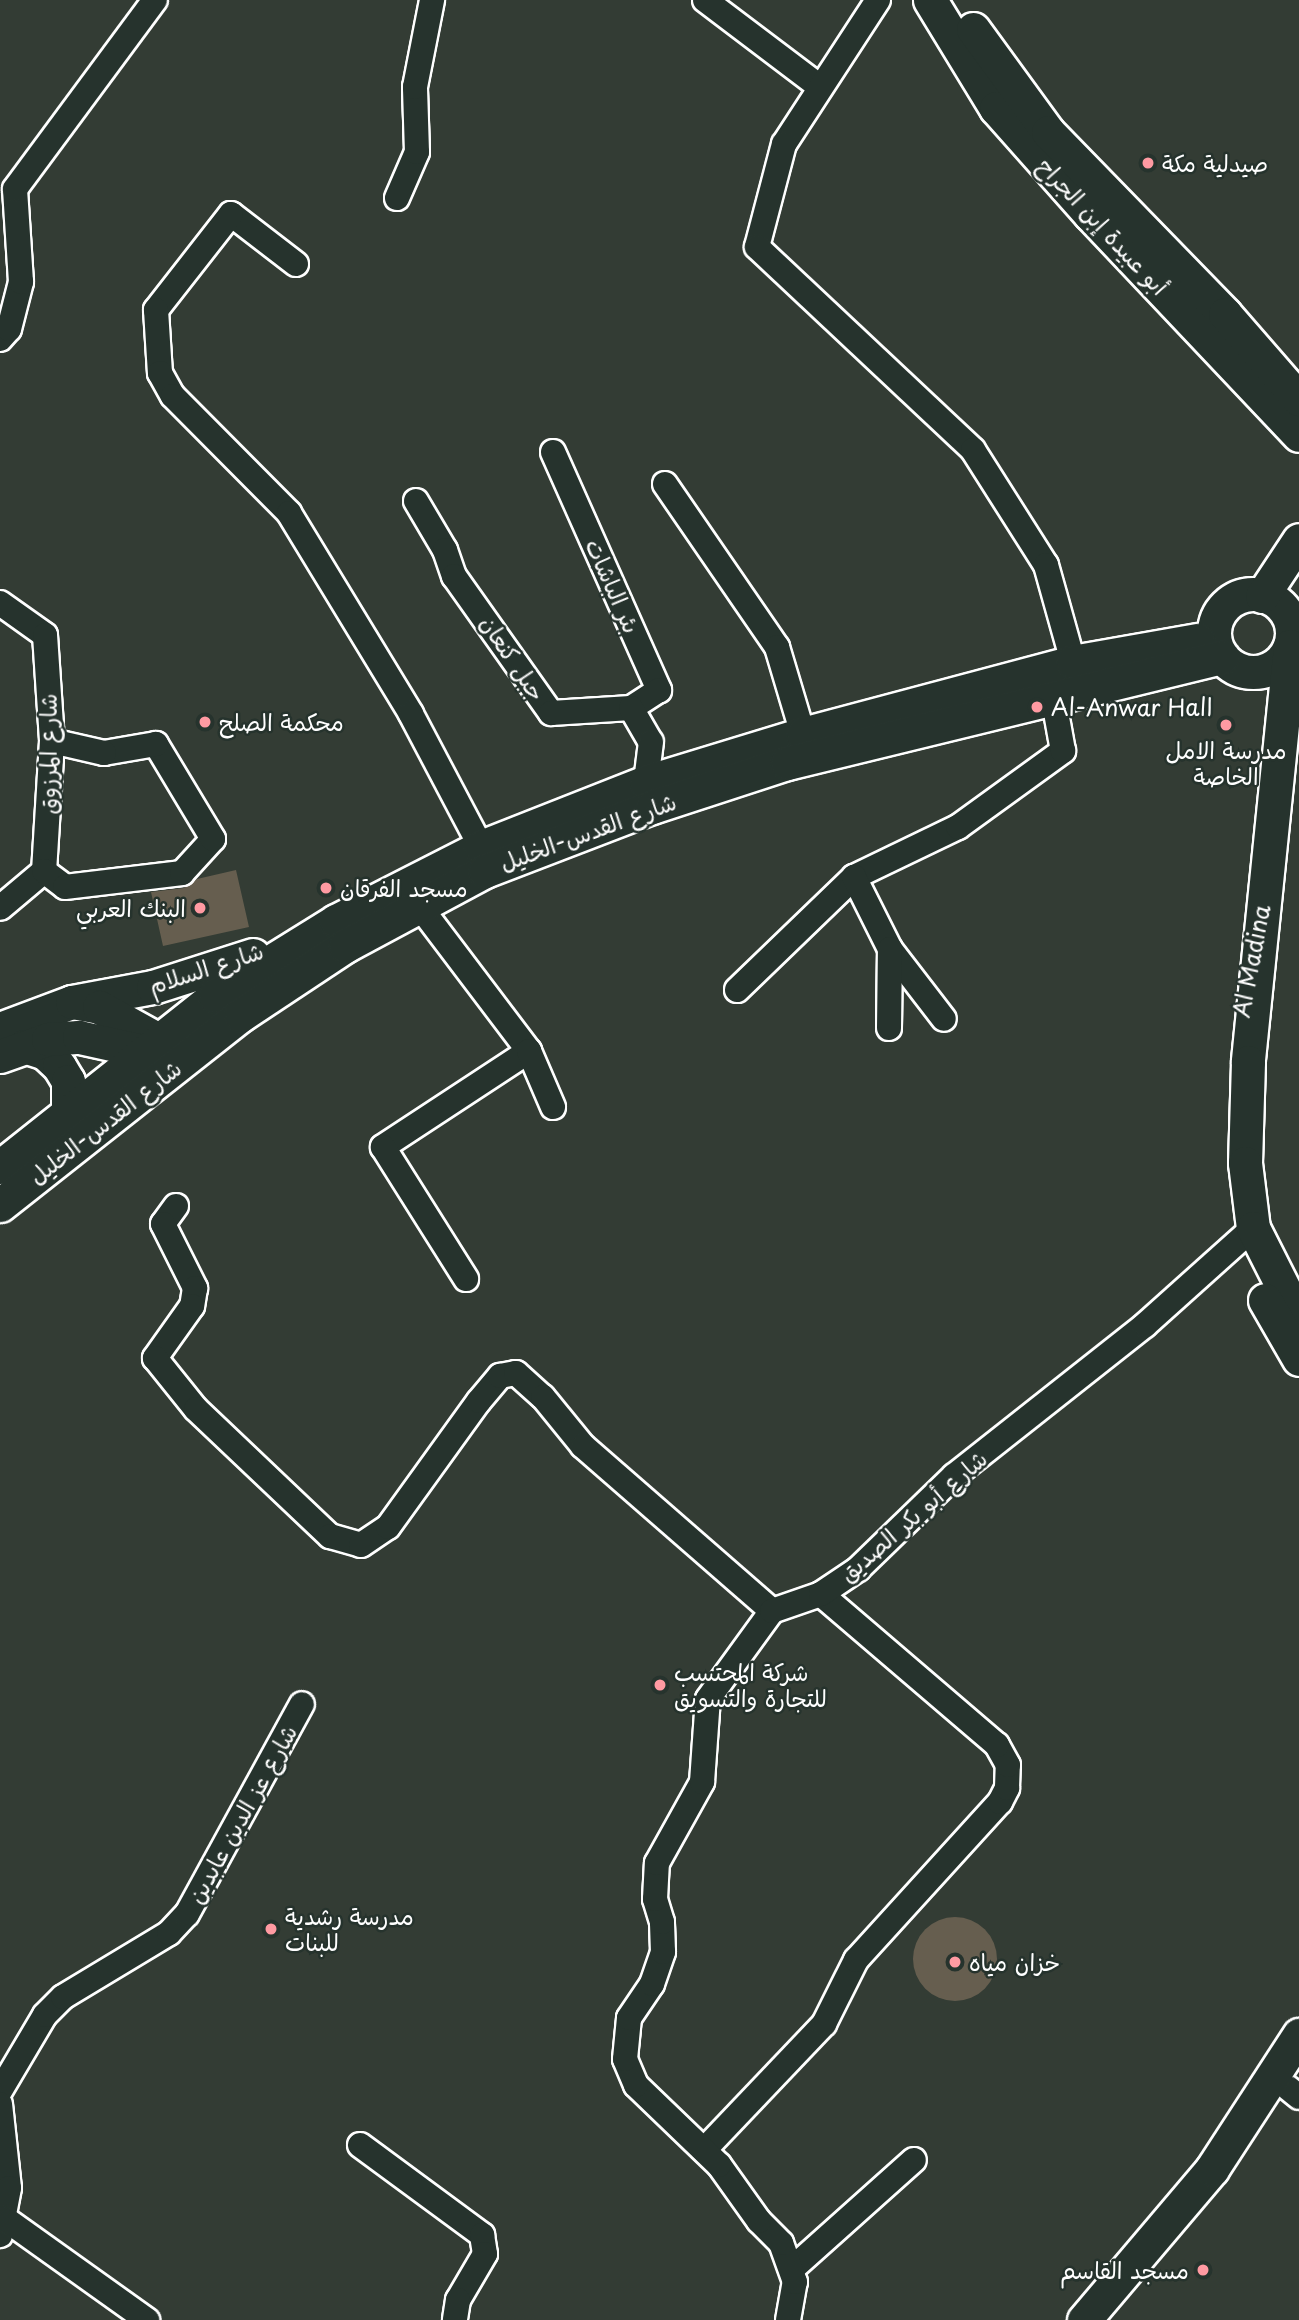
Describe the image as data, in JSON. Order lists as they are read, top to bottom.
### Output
{
  "streets": {
    "main road": [
      "أبو عبيدة إبن الجراح",
      "شارع القدس-الخليل",
      "Al Madina",
      "شارع السلام"
    ],
    "street": [
      "بئر الباشات",
      "جبل كنعان",
      "شارع المرزوق",
      "شارع أبو بكر الصديق",
      "شارع عز الدين عابدين"
    ]
  },
  "crossings": [
    ["بئر الباشات", "جبل كنعان"],
    ["شارع القدس-الخليل", "شارع السلام"],
    ["Al Madina", "شارع أبو بكر الصديق"]
  ],
  "places": [
    "صيدلية مكة",
    "Al-Anwar Hall",
    "محكمة الصلح",
    "مدرسة الامل الخاصة",
    "مسجد الفرقان",
    "البنك العربي",
    "شركة المحتسب للتجارة والتسويق",
    "مدرسة رشدية للبنات",
    "خزان مياه",
    "مسجد القاسم"
  ]
}
